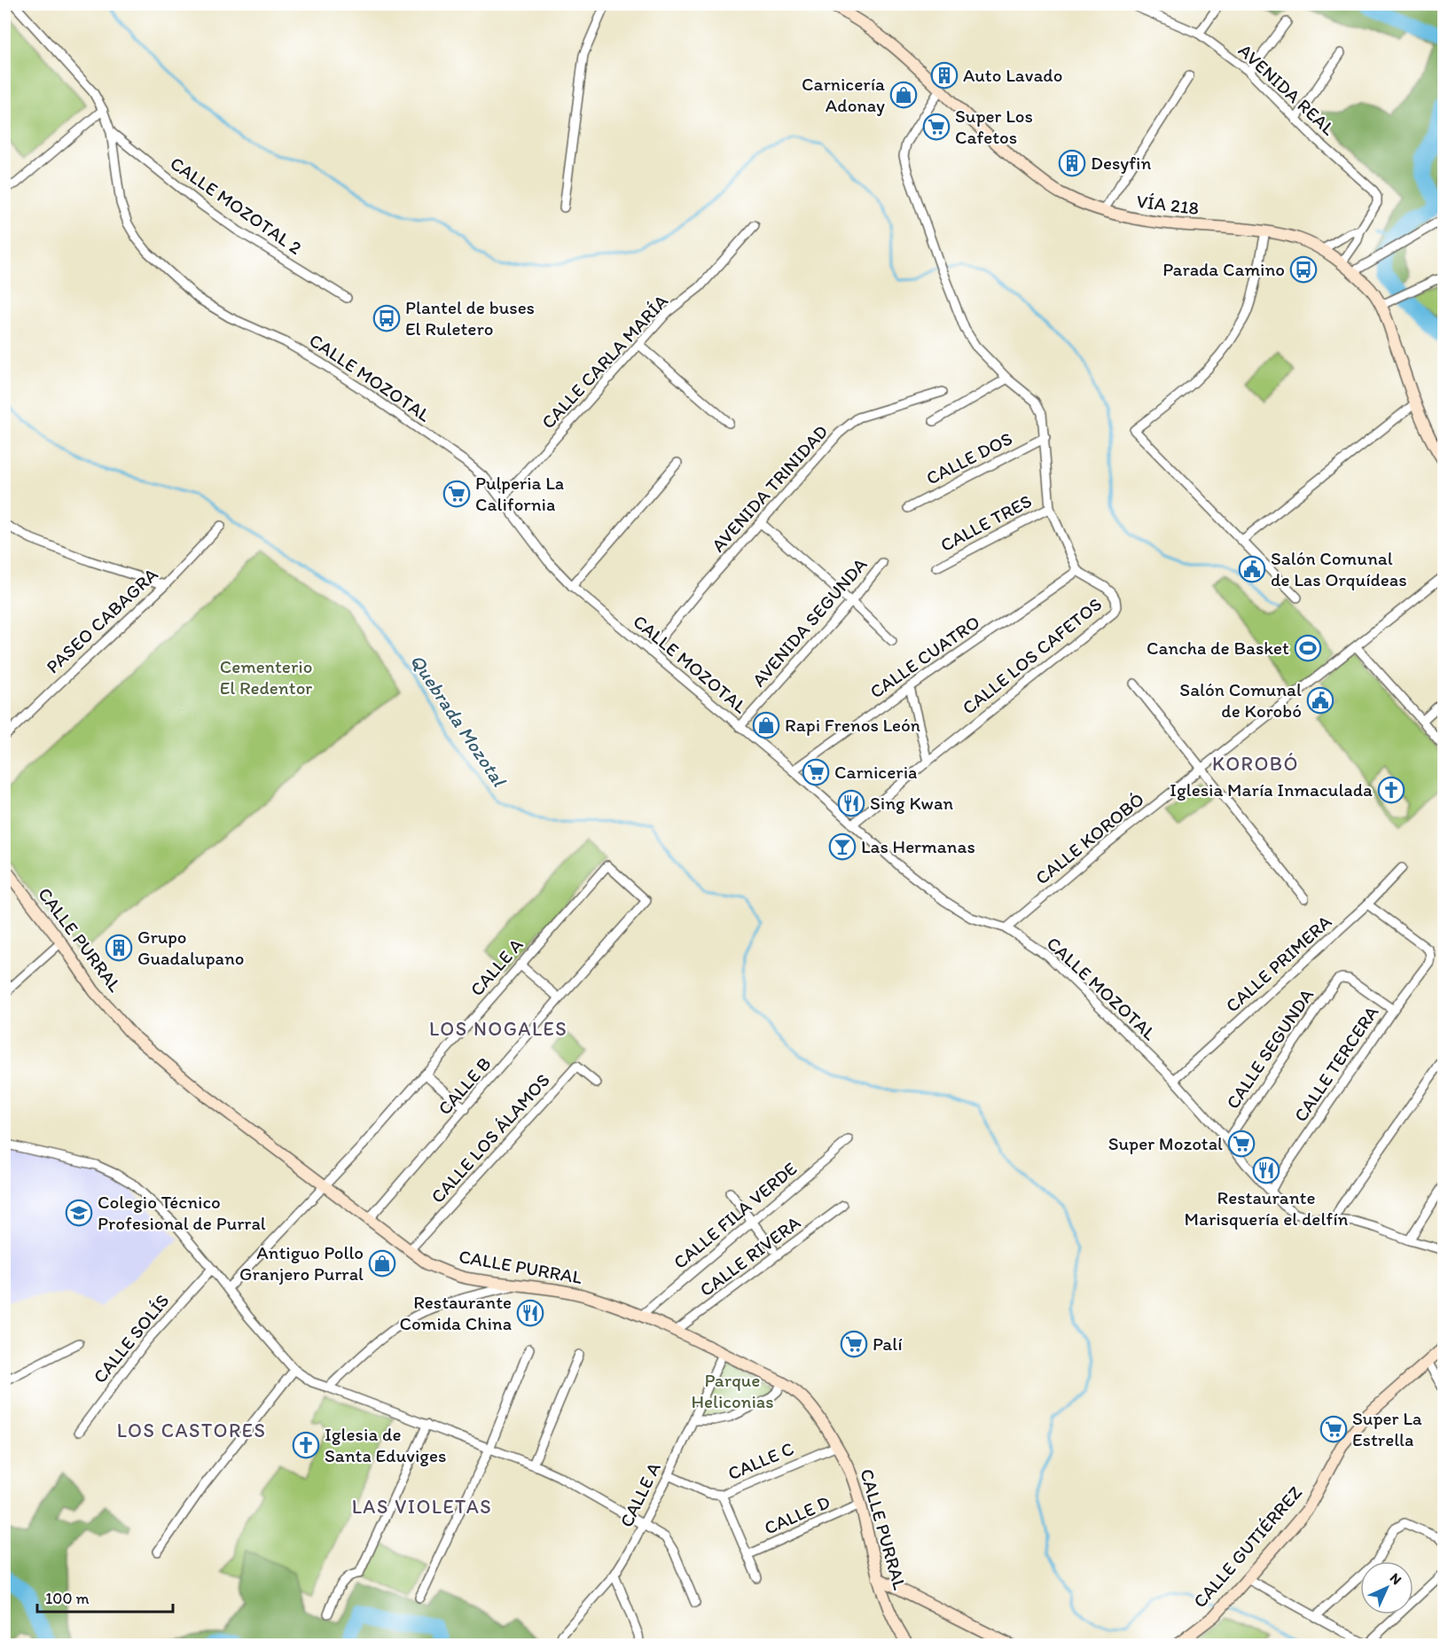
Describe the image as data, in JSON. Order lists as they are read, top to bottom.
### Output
{
  "streets": {
    "street": [
      "AVENIDA REAL",
      "VÍA 218",
      "CALLE MOZOTAL 2",
      "CALLE CARLA MARÍA",
      "CALLE MOZOTAL",
      "CALLE DOS",
      "AVENIDA TRINIDAD",
      "CALLE TRES",
      "PASEO CABAGRA",
      "AVENIDA SEGUNDA",
      "CALLE LOS CAFETOS",
      "CALLE CUATRO",
      "CALLE KOROBÓ",
      "CALLE PURRAL",
      "CALLE PRIMERA",
      "CALLE A",
      "CALLE SEGUNDA",
      "CALLE TERCERA",
      "CALLE B",
      "CALLE LOS ÁLAMOS",
      "CALLE FILA VERDE",
      "CALLE RIVERA",
      "CALLE SOLÍS",
      "CALLE C",
      "CALLE D",
      "CALLE GUTIÉRREZ"
    ]
  },
  "crossings": [
    ["AVENIDA REAL", "VÍA 218"],
    ["VÍA 218", "CALLE LOS CAFETOS"],
    ["CALLE MOZOTAL 2", "CALLE MOZOTAL"],
    ["CALLE CARLA MARÍA", "CALLE MOZOTAL"],
    ["CALLE MOZOTAL", "AVENIDA TRINIDAD"],
    ["CALLE MOZOTAL", "AVENIDA SEGUNDA"],
    ["CALLE MOZOTAL", "CALLE LOS CAFETOS"],
    ["CALLE MOZOTAL", "CALLE CUATRO"],
    ["CALLE MOZOTAL", "CALLE KOROBÓ"],
    ["CALLE MOZOTAL", "CALLE PRIMERA"],
    ["CALLE MOZOTAL", "CALLE SEGUNDA"],
    ["CALLE MOZOTAL", "CALLE TERCERA"],
    ["CALLE DOS", "CALLE LOS CAFETOS"],
    ["CALLE TRES", "CALLE LOS CAFETOS"],
    ["CALLE LOS CAFETOS", "CALLE CUATRO"],
    ["CALLE PURRAL", "CALLE A"],
    ["CALLE PURRAL", "CALLE B"],
    ["CALLE PURRAL", "CALLE LOS ÁLAMOS"],
    ["CALLE PURRAL", "CALLE FILA VERDE"],
    ["CALLE PURRAL", "CALLE RIVERA"],
    ["CALLE PURRAL", "CALLE C"],
    ["CALLE PURRAL", "CALLE D"],
    ["CALLE PRIMERA", "CALLE TERCERA"],
    ["CALLE A", "CALLE B"],
    ["CALLE A", "CALLE C"],
    ["CALLE SEGUNDA", "CALLE TERCERA"]
  ],
  "districts": [
    "KOROBÓ",
    "LOS NOGALES",
    "LOS CASTORES",
    "LAS VIOLETAS"
  ],
  "water": ["Quebrada Mozotal"],
  "parks": ["Cementerio El Redentor", "Parque Heliconias"],
  "places": {
    "building": ["Auto Lavado", "Desyfin", "Grupo Guadalupano"],
    "shop": ["Carnicería Adonay", "Rapi Frenos León", "Antiguo Pollo Granjero Purral"],
    "supermarket": [
      "Super Los Cafetos",
      "Pulperia La California",
      "Carniceria",
      "Super Mozotal",
      "Palí",
      "Super La Estrella"
    ],
    "bus stop": ["Parada Camino", "Plantel de buses El Ruletero"],
    "public building": ["Salón Comunal de Las Orquídeas", "Salón Comunal de Korobó"],
    "sports": ["Cancha de Basket"],
    "church": ["Iglesia María Inmaculada", "Iglesia de Santa Eduviges"],
    "restaurant": ["Sing Kwan", "Restaurante Marisquería el delfín", "Restaurante Comida China"],
    "bar": ["Las Hermanas"],
    "school or university": ["Colegio Técnico Profesional de Purral"]
  },
  "scale_bar": "100 m",
  "north": "top right"
}
